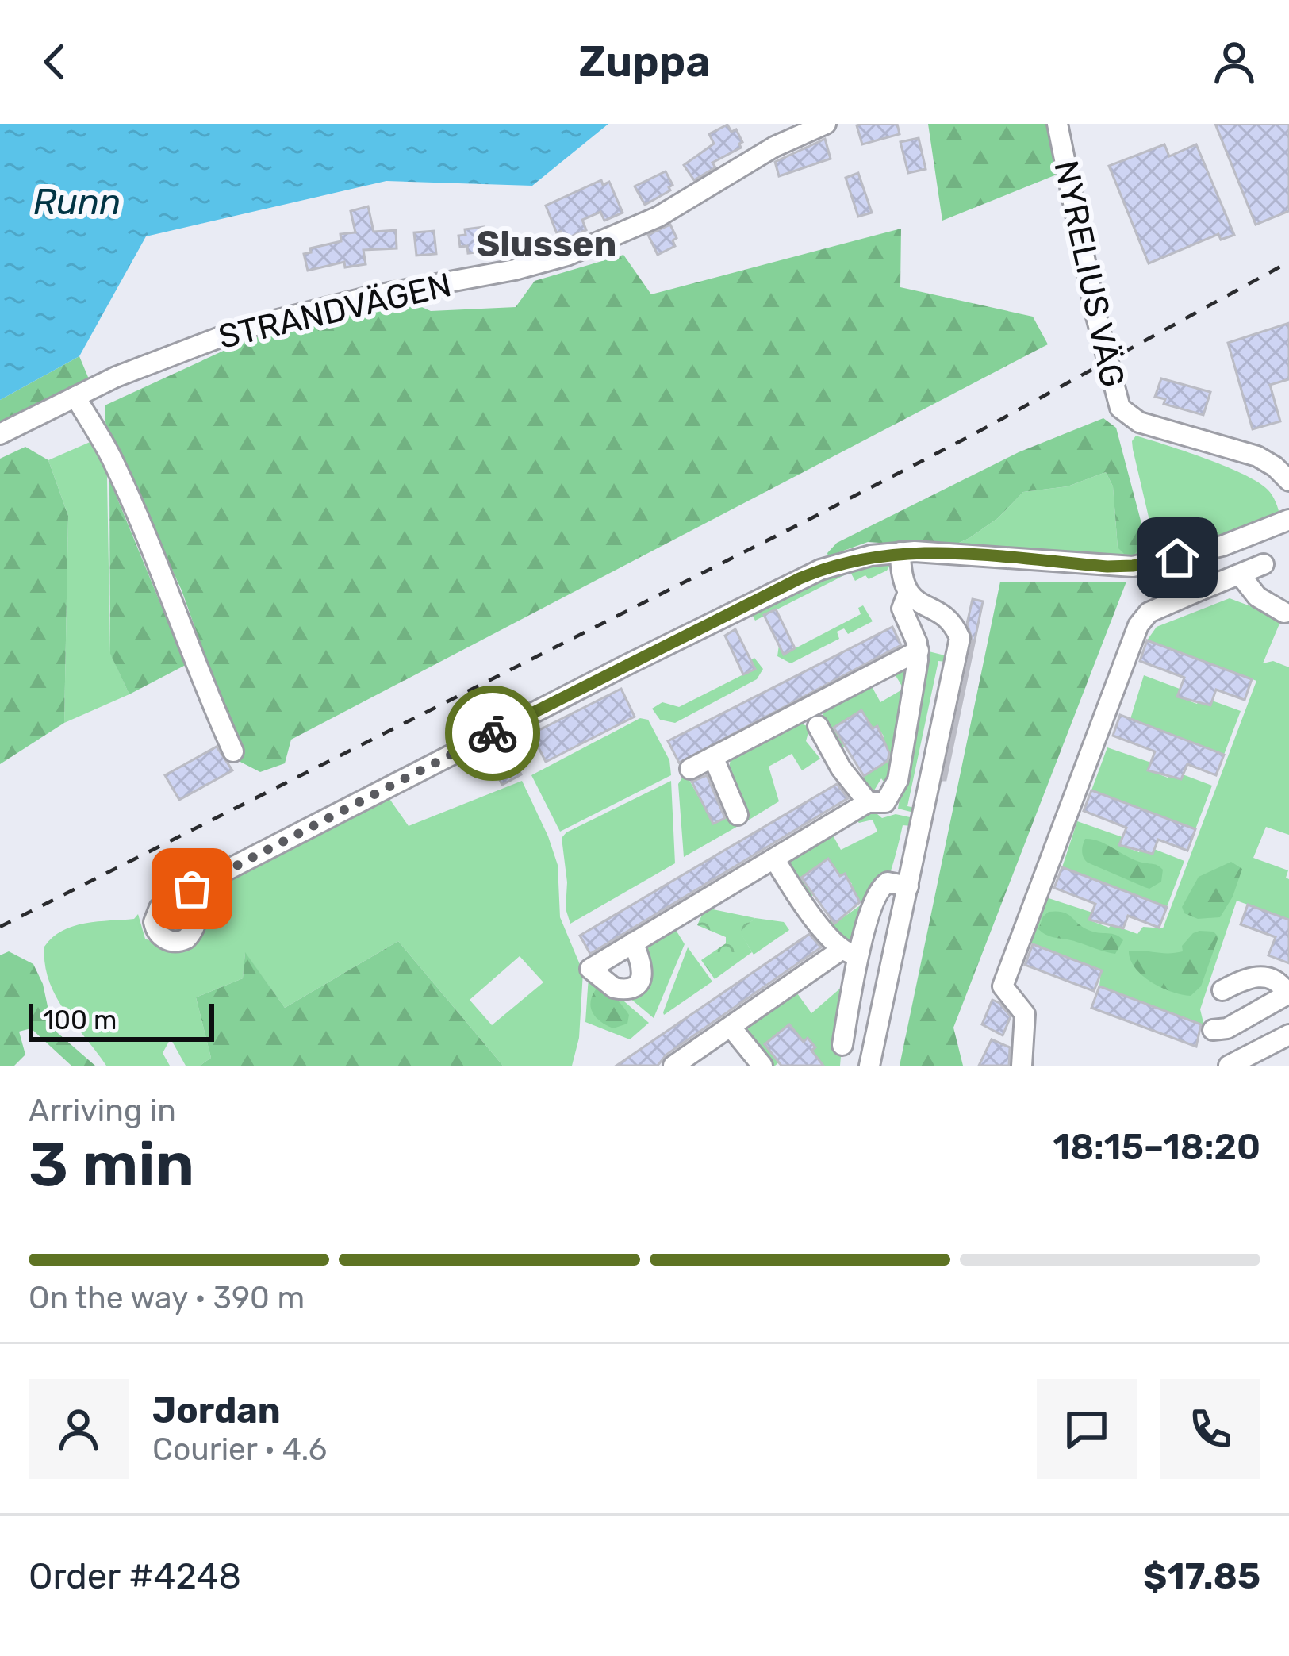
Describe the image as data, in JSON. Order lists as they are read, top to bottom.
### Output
{
  "streets": {
    "street": ["NYRELIUS VÄG", "STRANDVÄGEN"]
  },
  "districts": ["Slussen"],
  "water": ["Runn"],
  "scale_bar": "100 m",
  "page": {
    "header": "Zuppa",
    "scale": "100 m",
    "heading": ["3 min", "Arriving in", "18:15–18:20"],
    "panel": [
      "Jordan",
      "Courier · 4.6",
      "Order #4248",
      "$17.85"
    ],
    "bar": "On the way · 390 m"
  }
}
